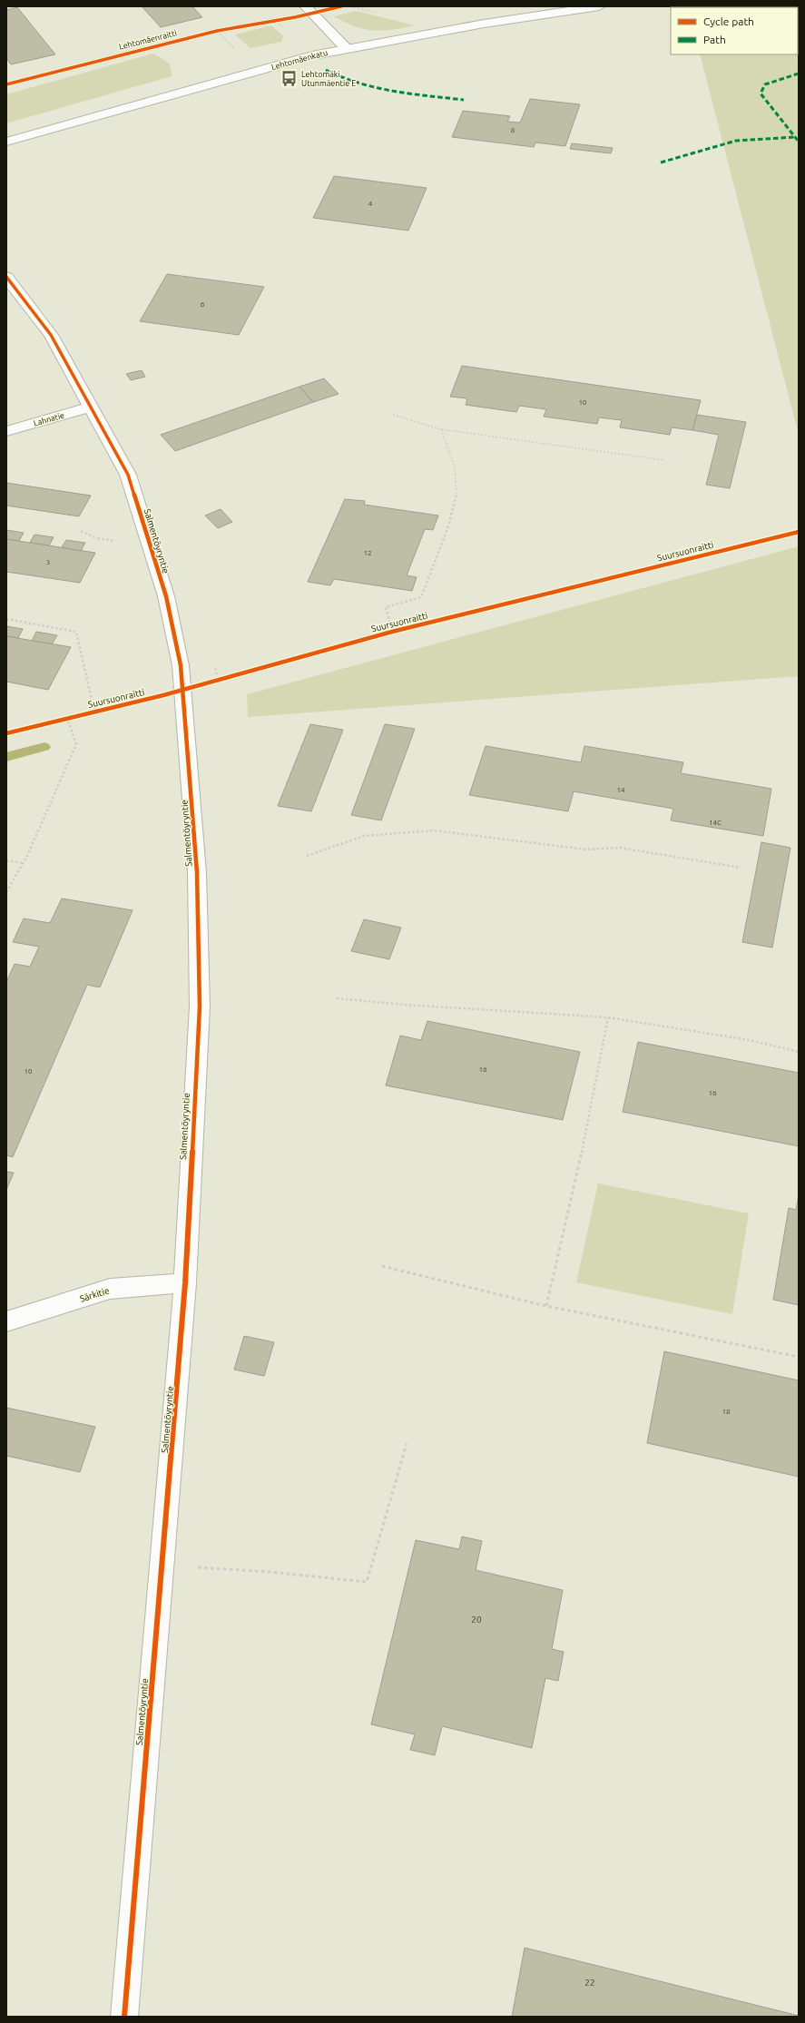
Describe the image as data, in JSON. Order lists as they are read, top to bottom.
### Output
{
  "streets": {
    "street": [
      "Lehtomäenkatu",
      "Lahnatie",
      "Salmentöyryntie",
      "Särkitie"
    ],
    "cycle path": ["Lehtomäenraitti", "Suursuonraitti"]
  },
  "crossings": [
    ["Lahnatie", "Salmentöyryntie"],
    ["Salmentöyryntie", "Särkitie"]
  ],
  "places": {
    "bus stop": ["Lehtomäki Utunmäentie E"]
  },
  "house_numbers": [
    "8",
    "4",
    "6",
    "10",
    "12",
    "3",
    "14",
    "14C",
    "16",
    "10",
    "16",
    "18",
    "20",
    "22"
  ],
  "legend": ["Cycle path", "Path"]
}
